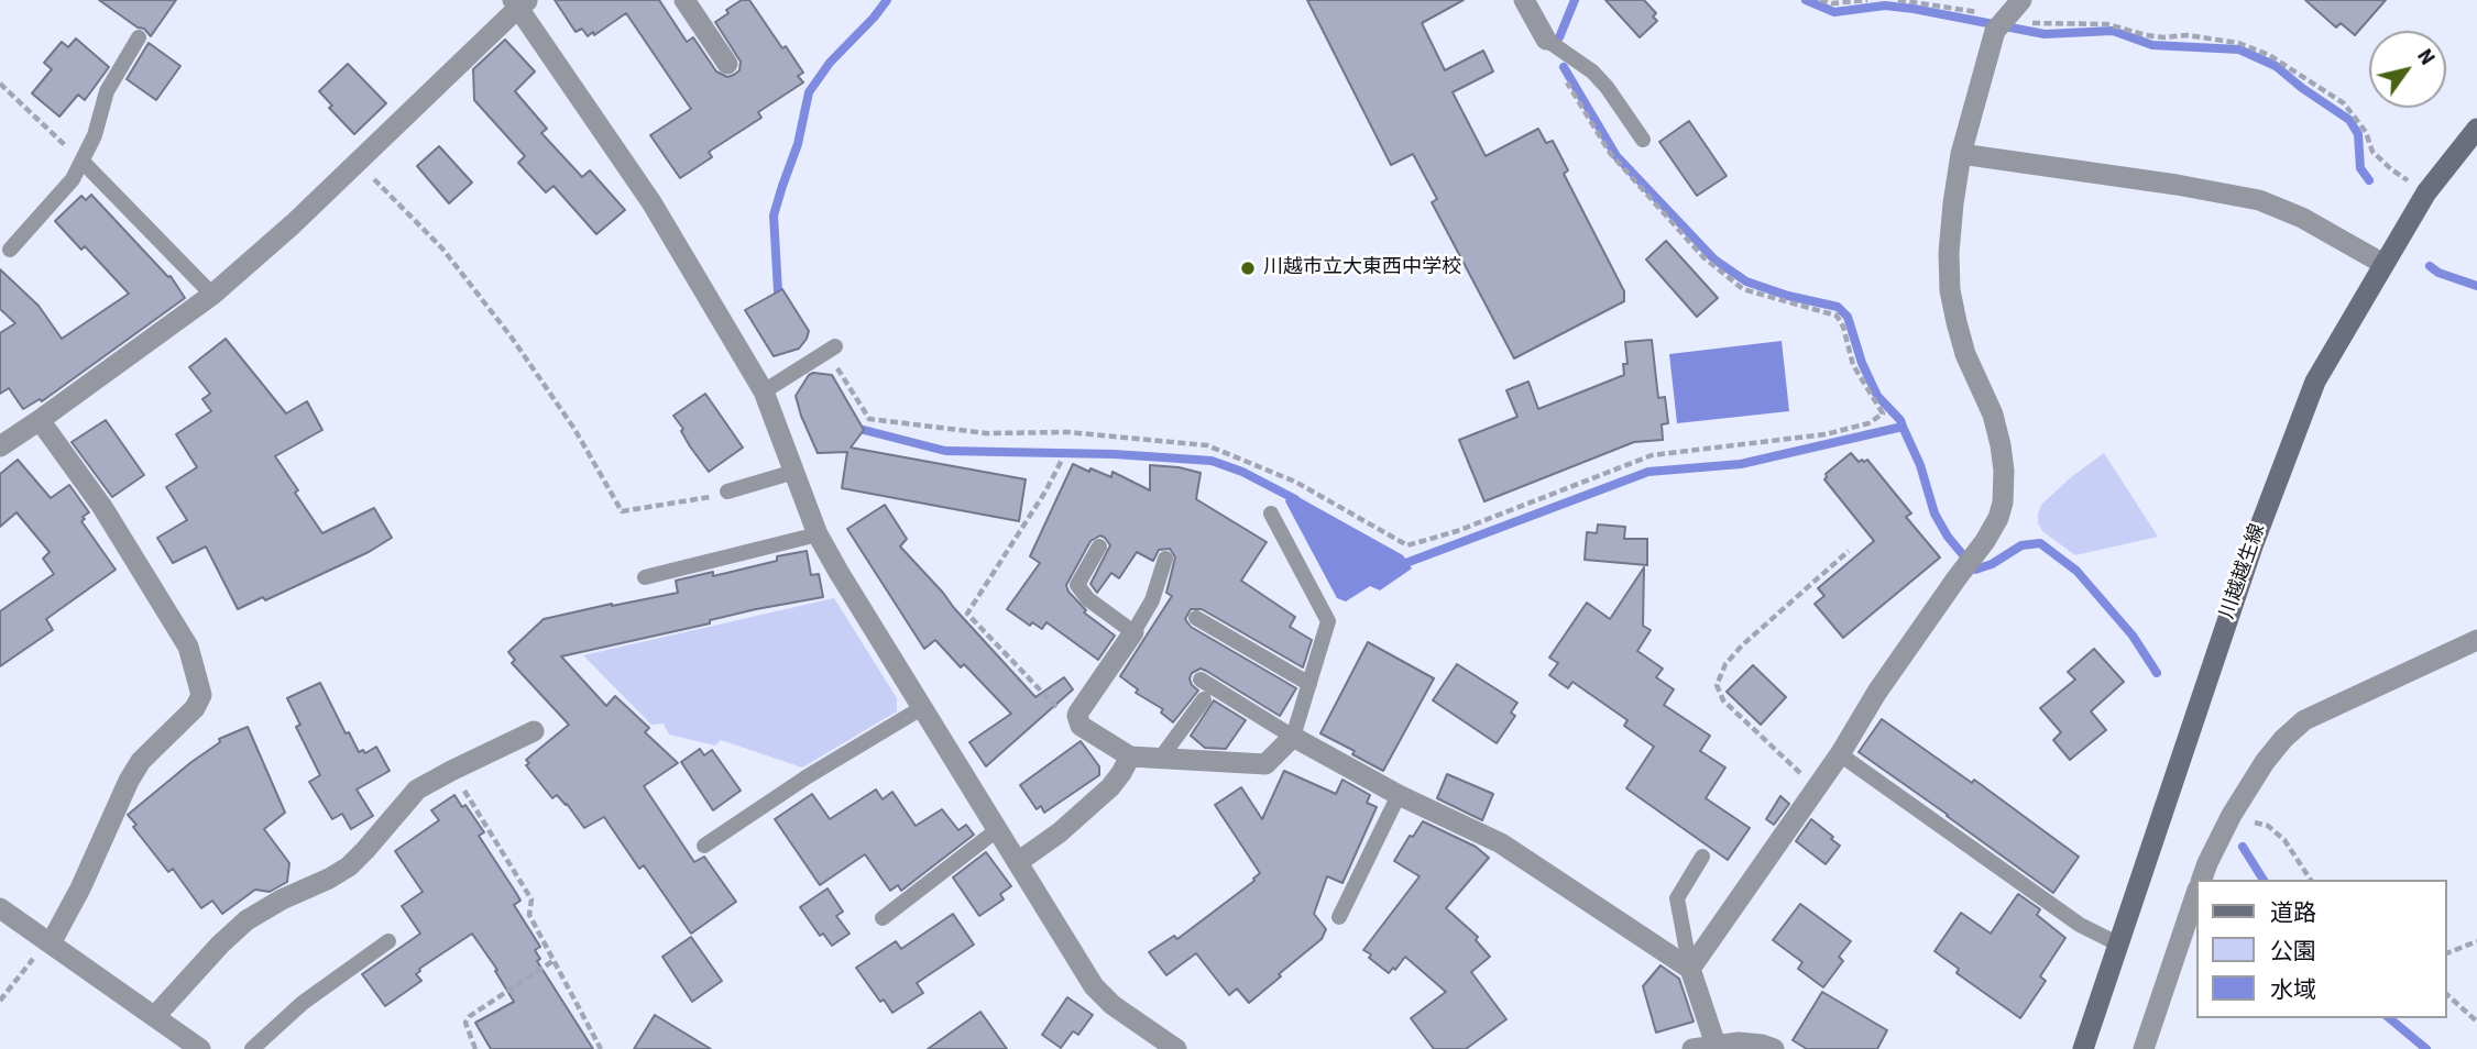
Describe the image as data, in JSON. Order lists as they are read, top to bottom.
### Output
{
  "streets": {
    "main road": ["川越越生線"]
  },
  "places": ["川越市立大東西中学校"],
  "legend": ["道路", "公園", "水域"],
  "north": "top right"
}
